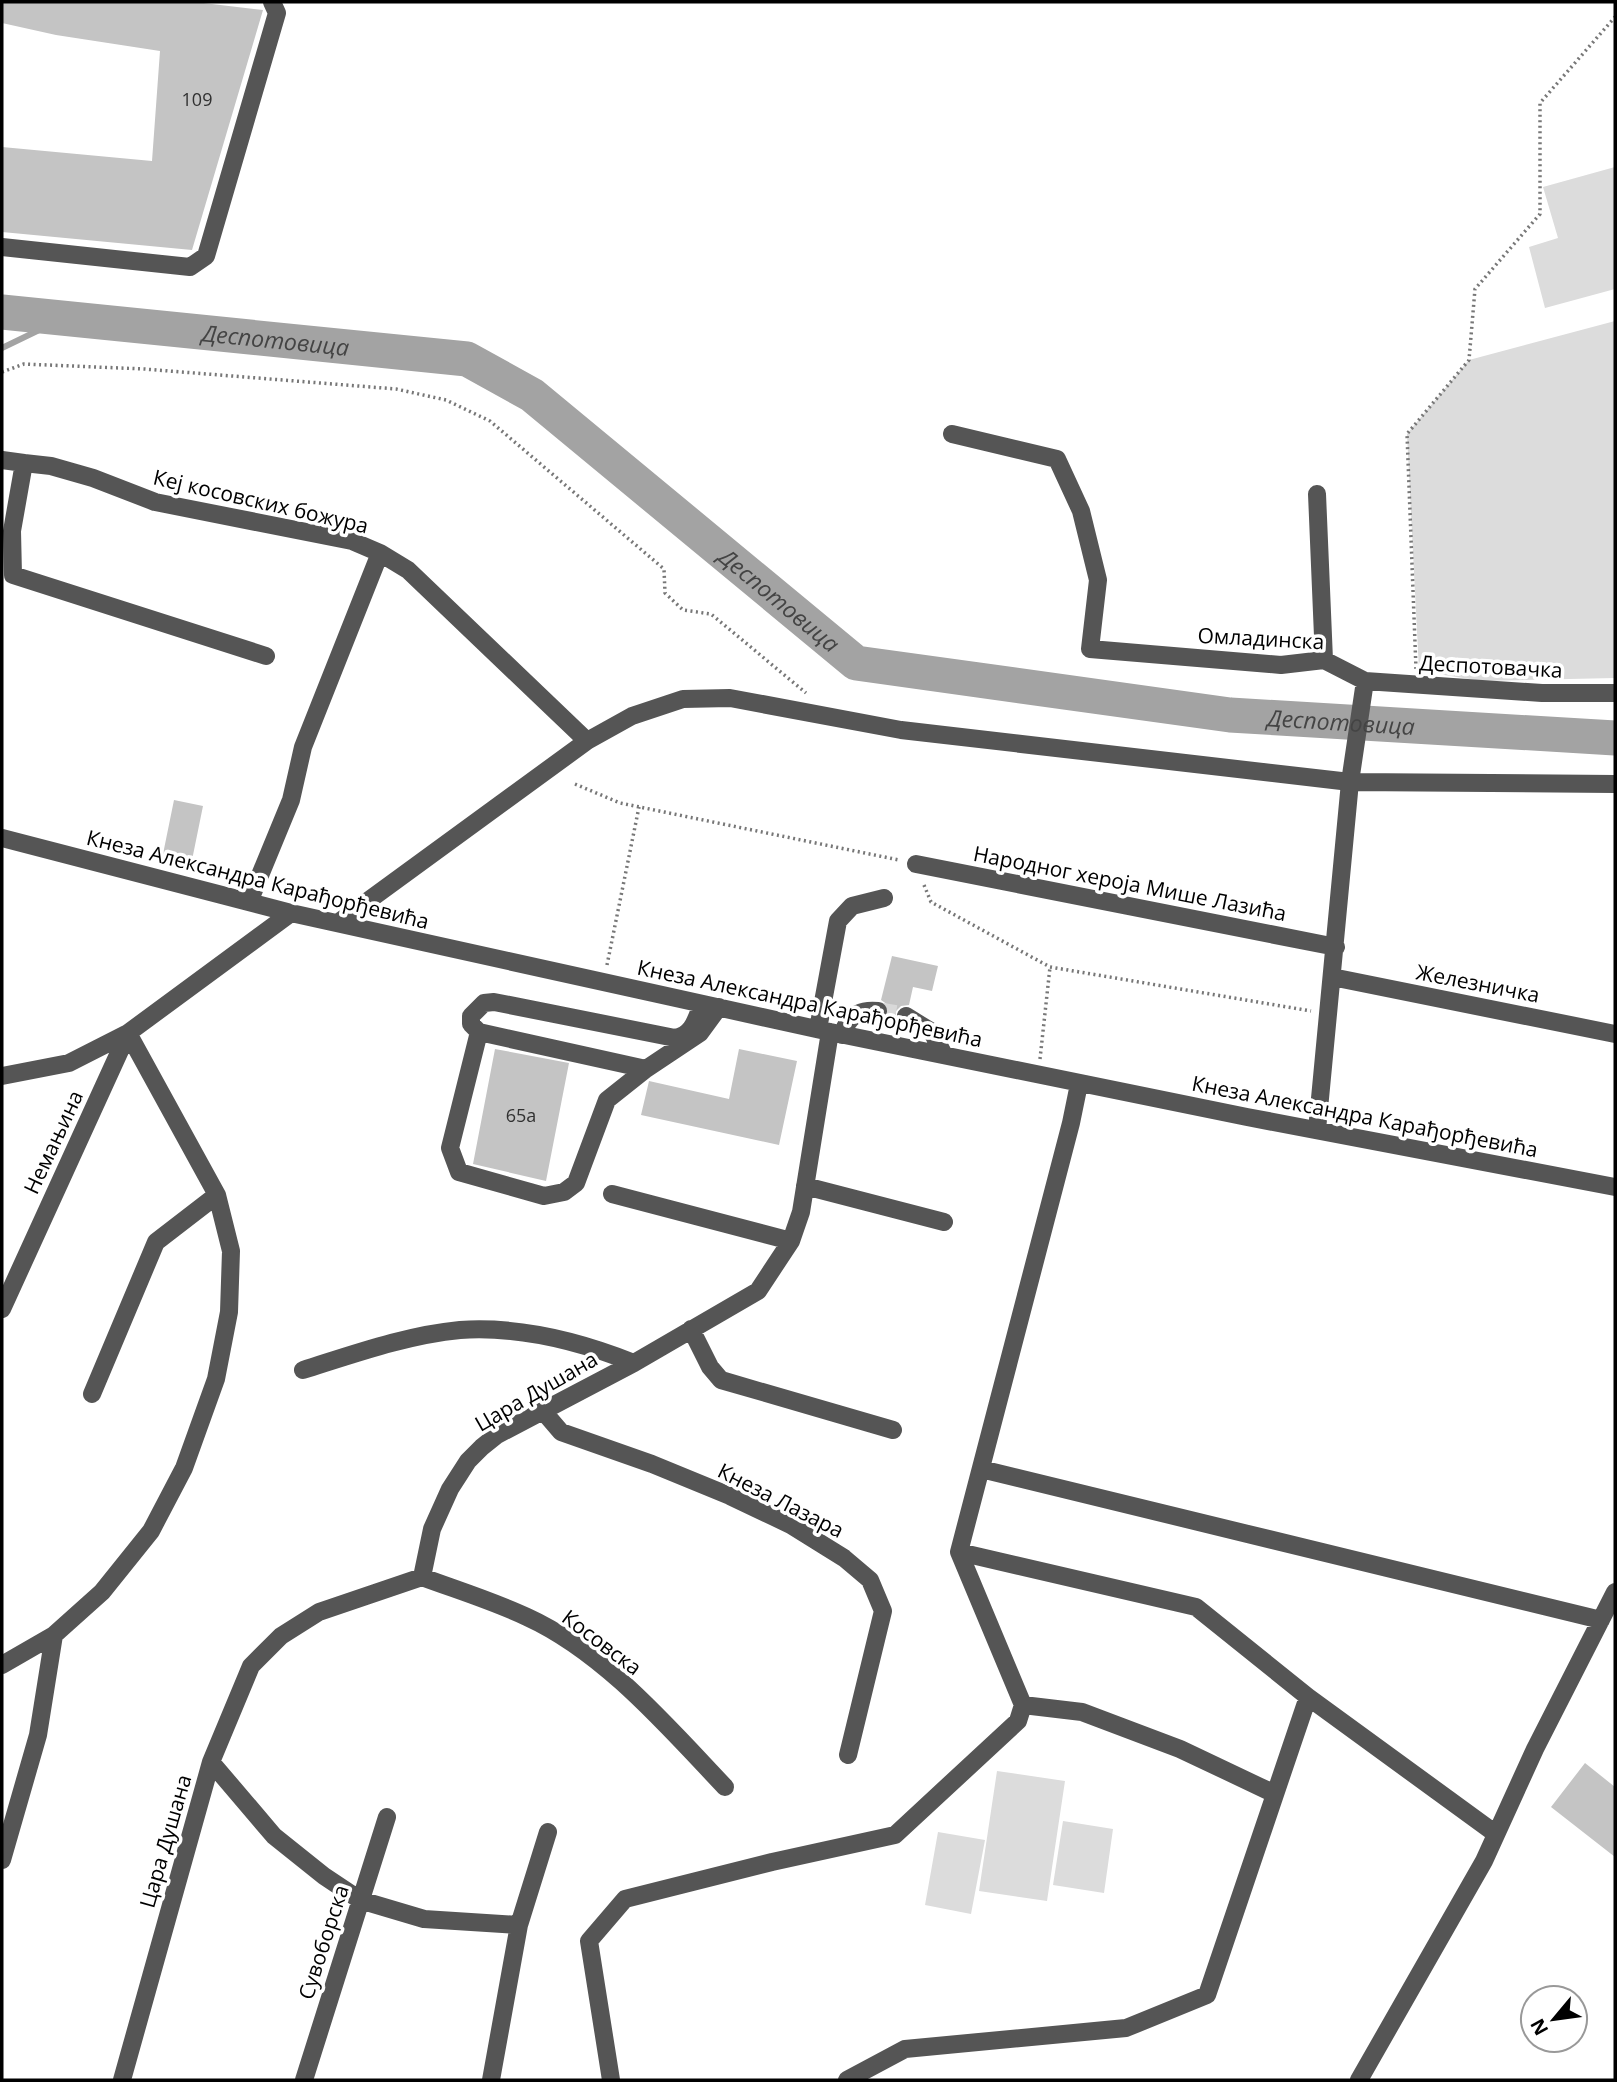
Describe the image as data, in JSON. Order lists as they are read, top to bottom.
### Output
{
  "streets": {
    "street": [
      "Кеј косовских божура",
      "Омладинска",
      "Деспотовачка",
      "Кнеза Александра Карађорђевића",
      "Народног хероја Мише Лазића",
      "Железничка",
      "Немањина",
      "Цара Душана",
      "Кнеза Лазара",
      "Косовска",
      "Сувоборска"
    ]
  },
  "crossings": [
    ["Омладинска", "Деспотовачка"],
    ["Кнеза Александра Карађорђевића", "Цара Душана"],
    ["Цара Душана", "Кнеза Лазара"],
    ["Цара Душана", "Косовска"]
  ],
  "water": ["Деспотовица"],
  "house_numbers": ["109", "65a"],
  "north": "bottom left"
}
